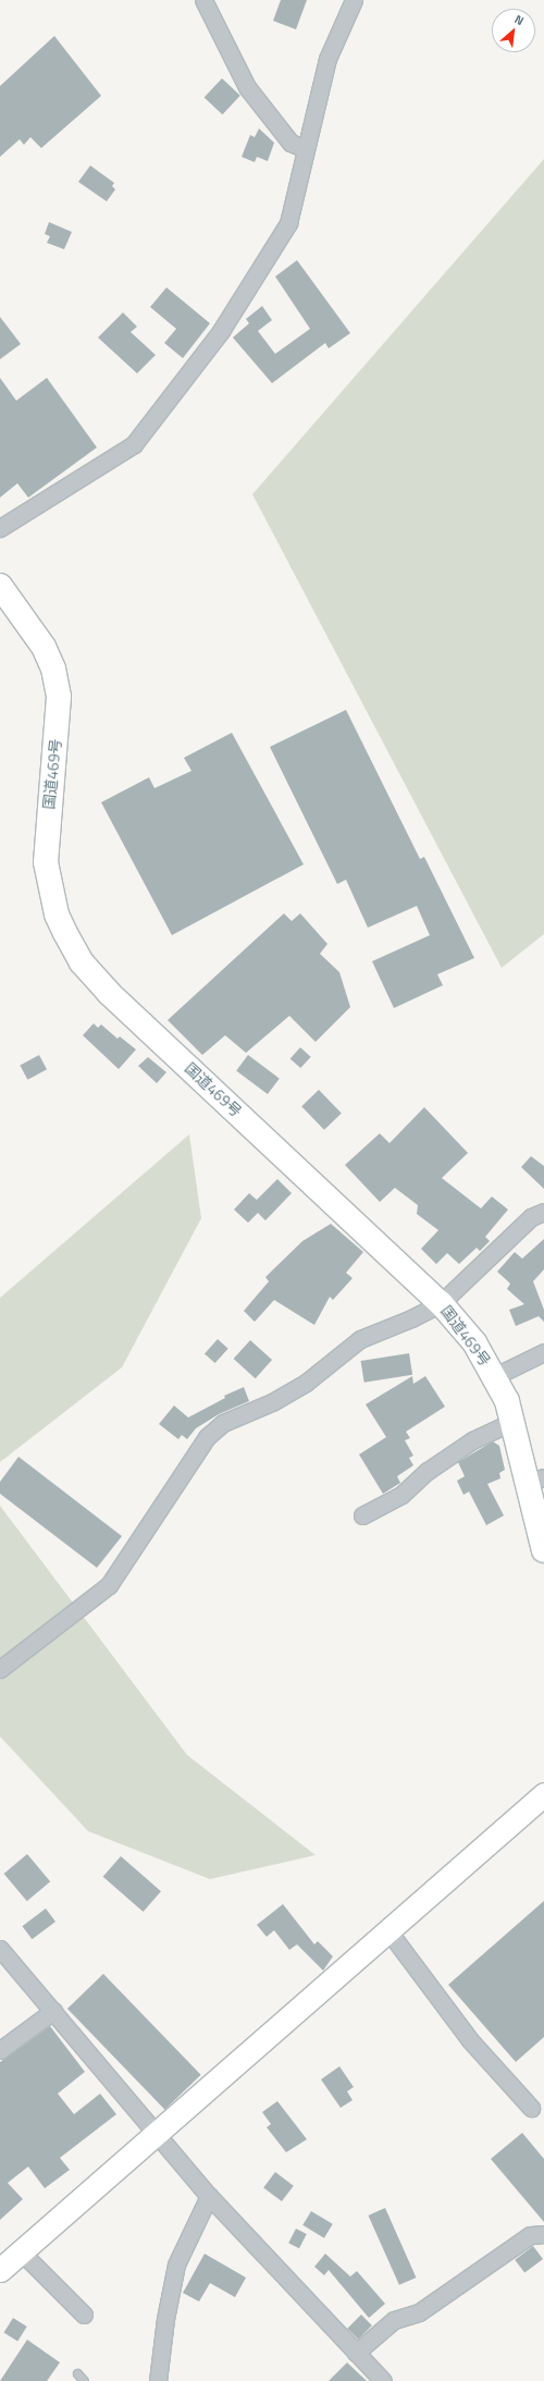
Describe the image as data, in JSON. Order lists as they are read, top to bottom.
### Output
{
  "streets": {
    "highway": ["国道469号"]
  },
  "north": "top right"
}
